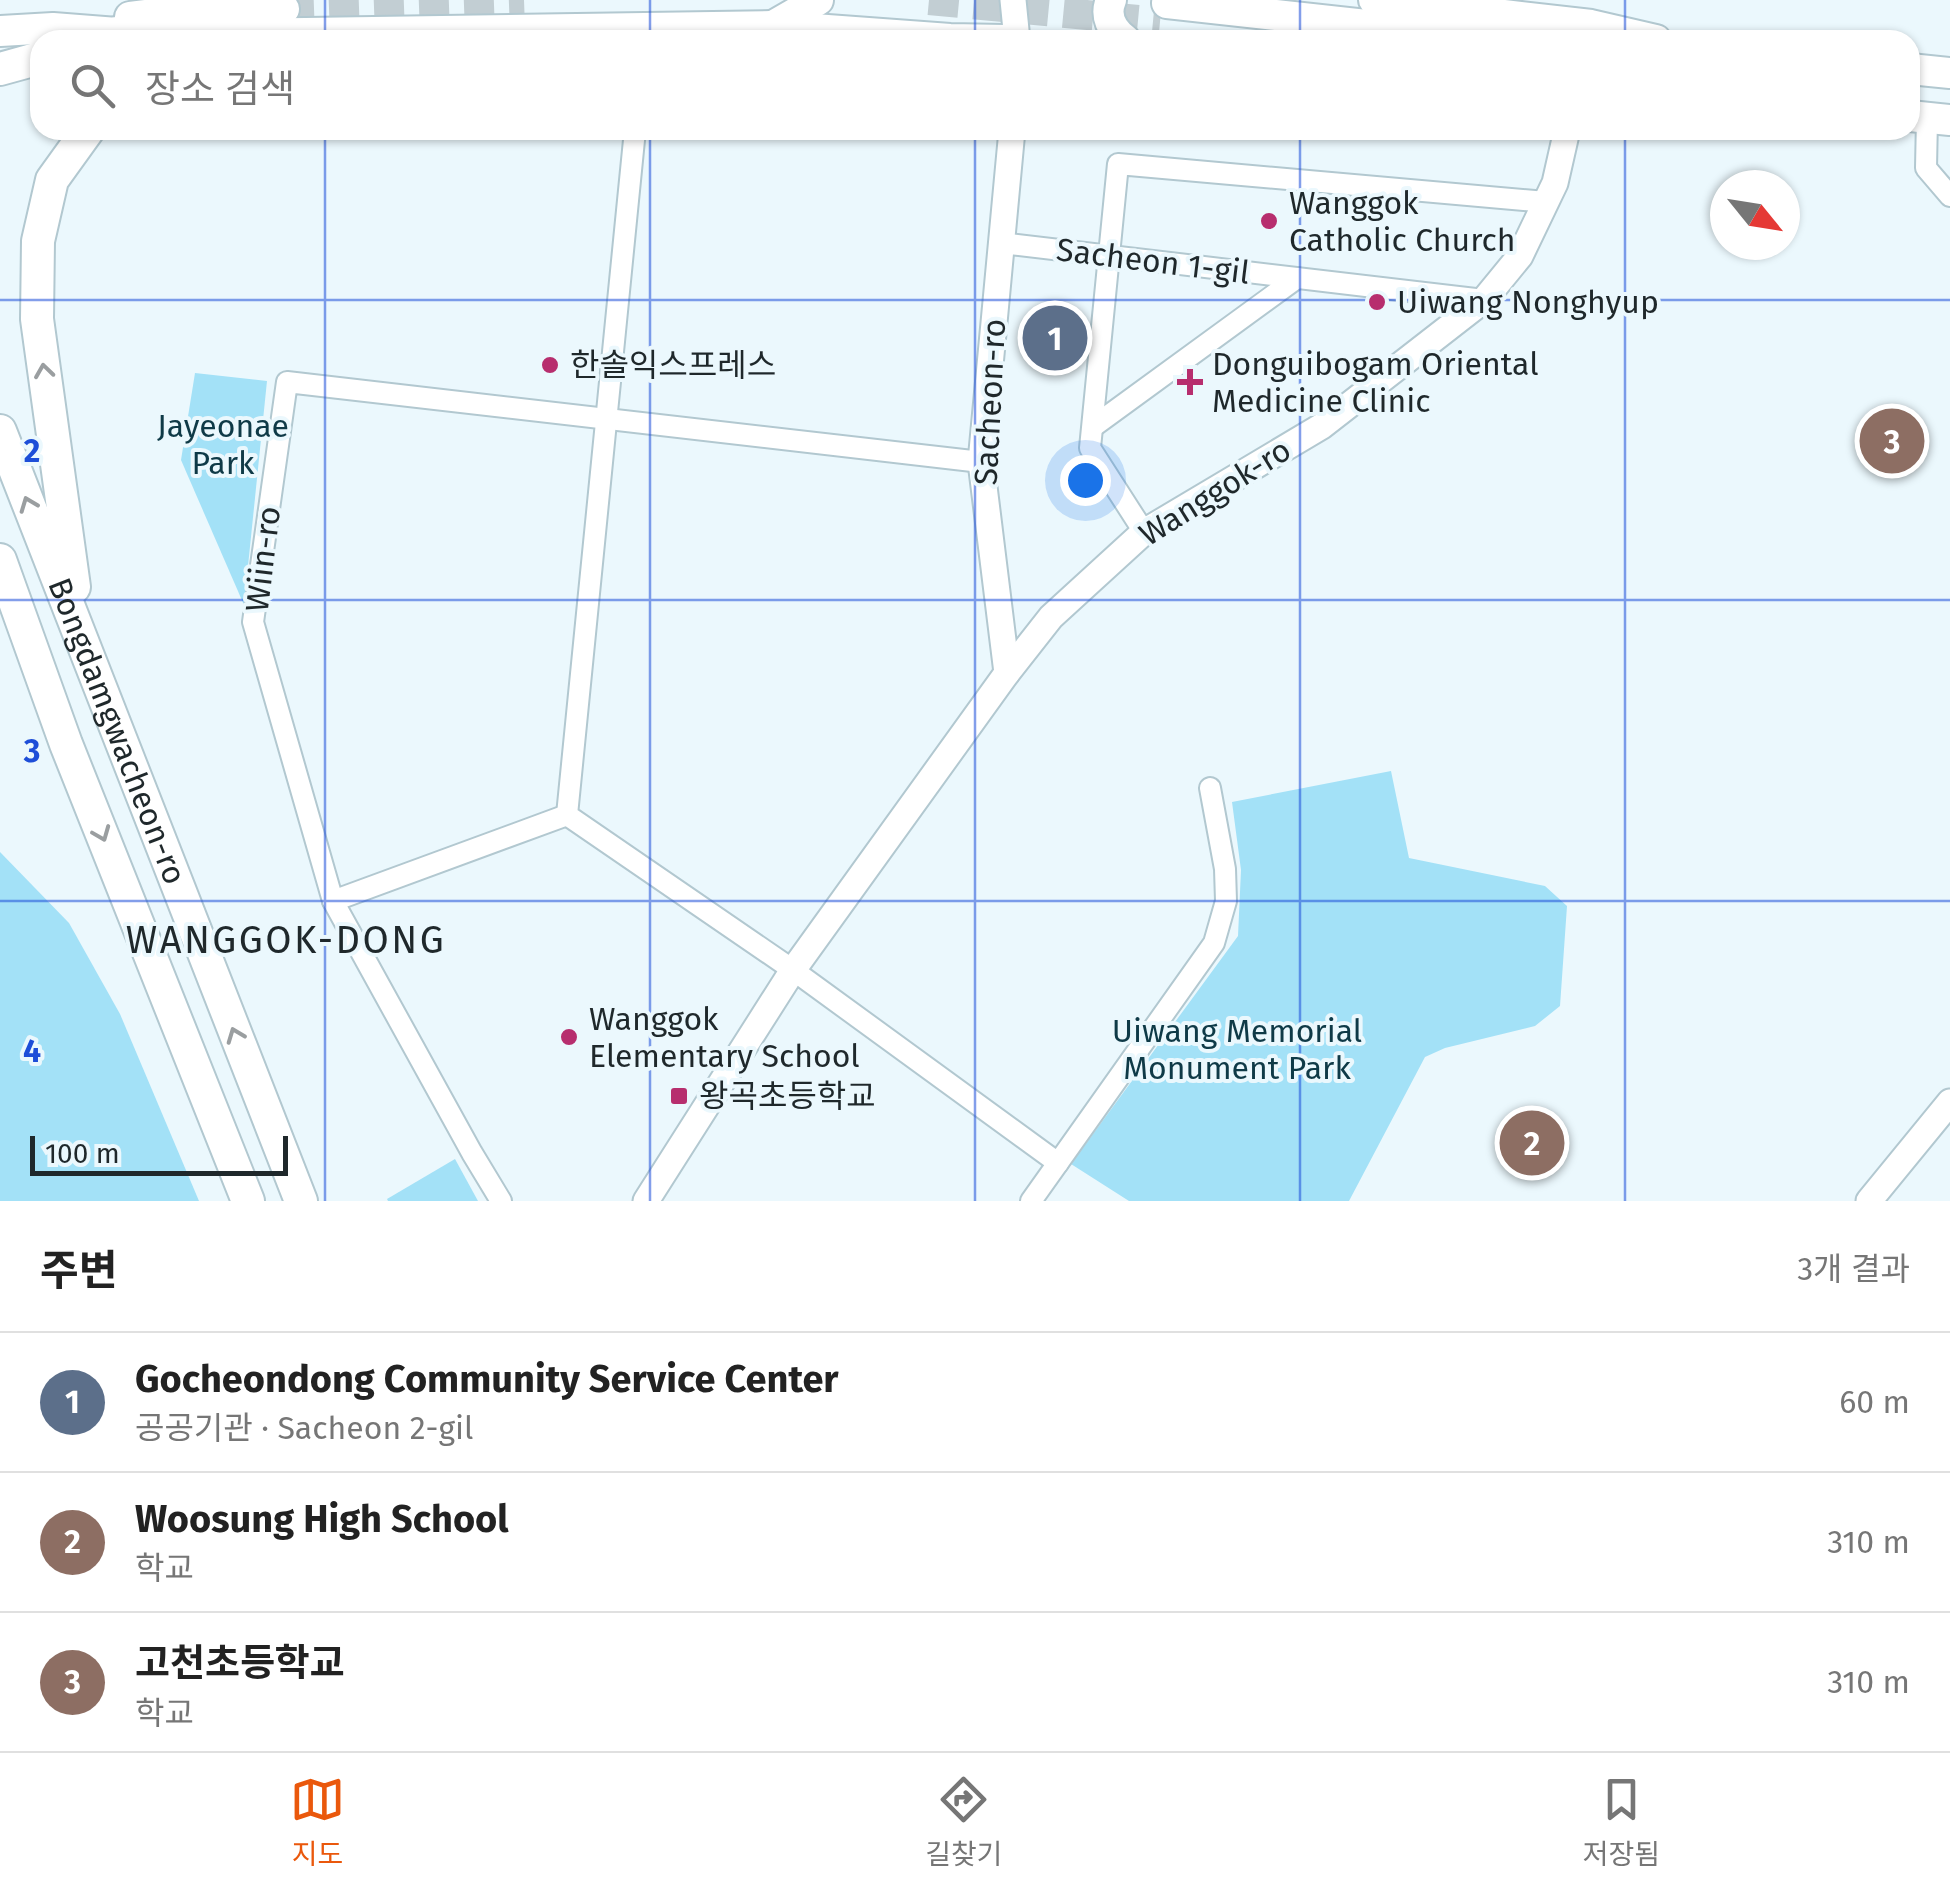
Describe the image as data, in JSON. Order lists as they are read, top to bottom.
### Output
{
  "streets": {
    "highway": ["Bongdamgwacheon-ro"],
    "street": [
      "Sacheon 1-gil",
      "Sacheon-ro",
      "Wanggok-ro",
      "Wiin-ro"
    ]
  },
  "crossings": [
    ["Sacheon 1-gil", "Sacheon-ro"],
    ["Sacheon 1-gil", "Wanggok-ro"],
    ["Sacheon-ro", "Wanggok-ro"],
    ["Sacheon-ro", "Wiin-ro"]
  ],
  "districts": ["WANGGOK-DONG"],
  "parks": ["Jayeonae Park", "Uiwang Memorial Monument Park"],
  "places": {
    "other": [
      "Wanggok Catholic Church",
      "Uiwang Nonghyup",
      "한솔익스프레스",
      "Wanggok Elementary School"
    ],
    "health": ["Donguibogam Oriental Medicine Clinic"],
    "transit": ["왕곡초등학교"]
  },
  "scale_bar": "100 m",
  "north": "bottom right",
  "page": {
    "search": "장소 검색",
    "pins": ["1", "3", "2"],
    "scale": "100 m",
    "heading": ["주변", "3개 결과"],
    "list": [
      {
        "mark": "1",
        "name": "Gocheondong Community Service Center",
        "note": "공공기관 · Sacheon 2-gil",
        "value": "60 m"
      },
      {
        "mark": "2",
        "name": "Woosung High School",
        "note": "학교",
        "value": "310 m"
      },
      {
        "mark": "3",
        "name": "고천초등학교",
        "note": "학교",
        "value": "310 m"
      }
    ],
    "nav": ["지도", "길찾기", "저장됨"]
  },
  "grid": {
    "rows": ["2", "3", "4"]
  }
}
